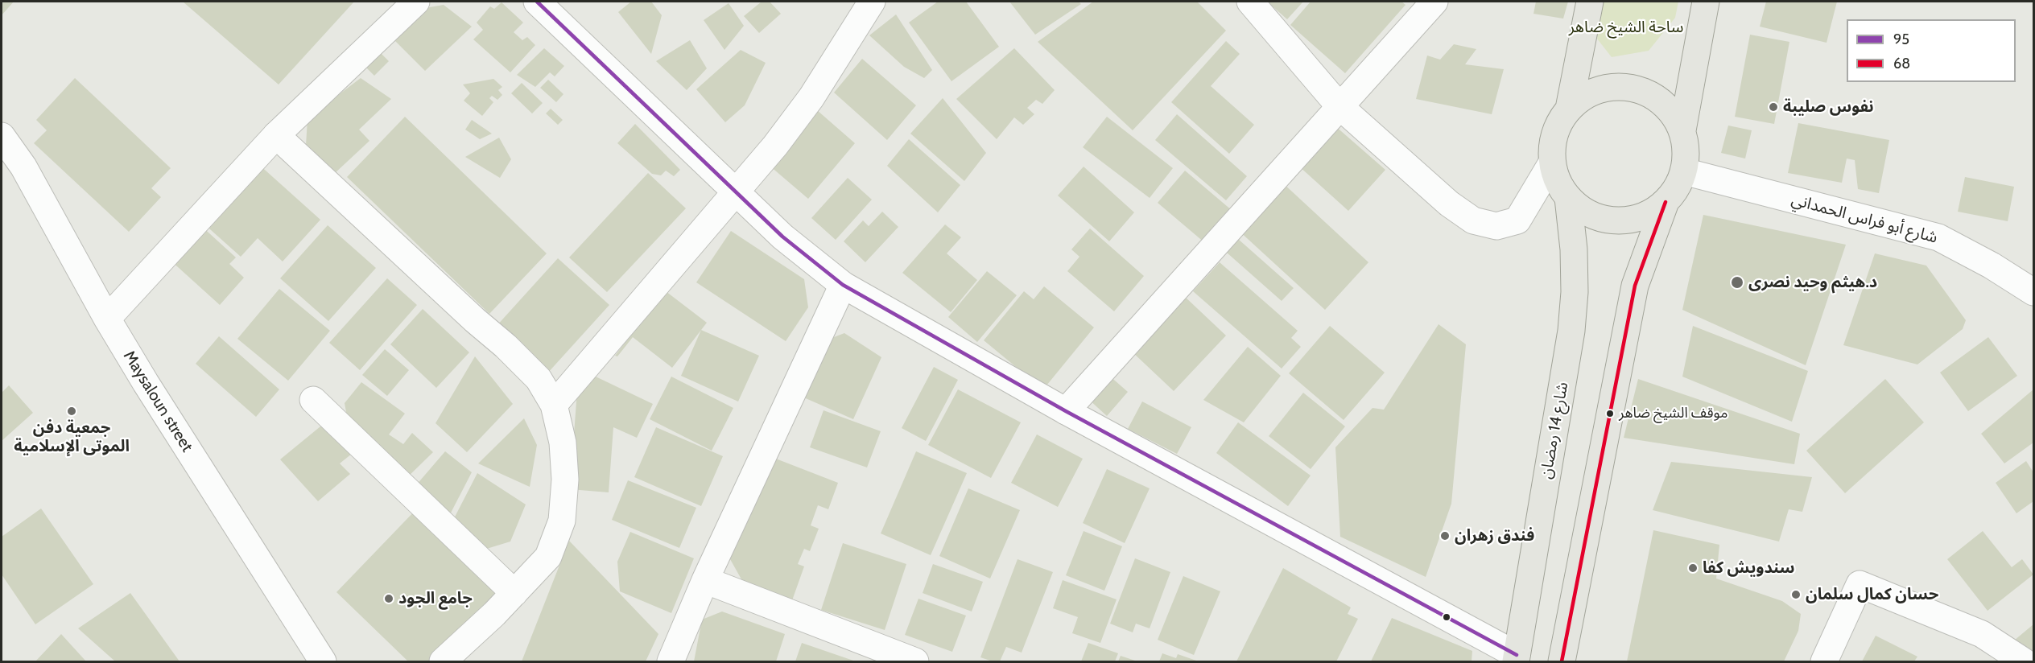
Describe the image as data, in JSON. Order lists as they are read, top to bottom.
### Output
{
  "streets": {
    "main road": ["شارع 14 رمضان"],
    "street": ["شارع أبو فراس الحمداني", "Maysaloun street"]
  },
  "crossings": [
    ["شارع أبو فراس الحمداني", "شارع 14 رمضان"]
  ],
  "parks": ["ساحة الشيخ ضاهر"],
  "places": [
    "نفوس صليبة",
    "د.هيثم وحيد نصرى",
    "جمعية دفن الموتى الإسلامية",
    "موقف الشيخ ضاهر",
    "فندق زهران",
    "سندويش كفا",
    "حسان كمال سلمان",
    "جامع الجود"
  ],
  "lines": ["transit line 95", "transit line 68"],
  "legend": ["95", "68"]
}
